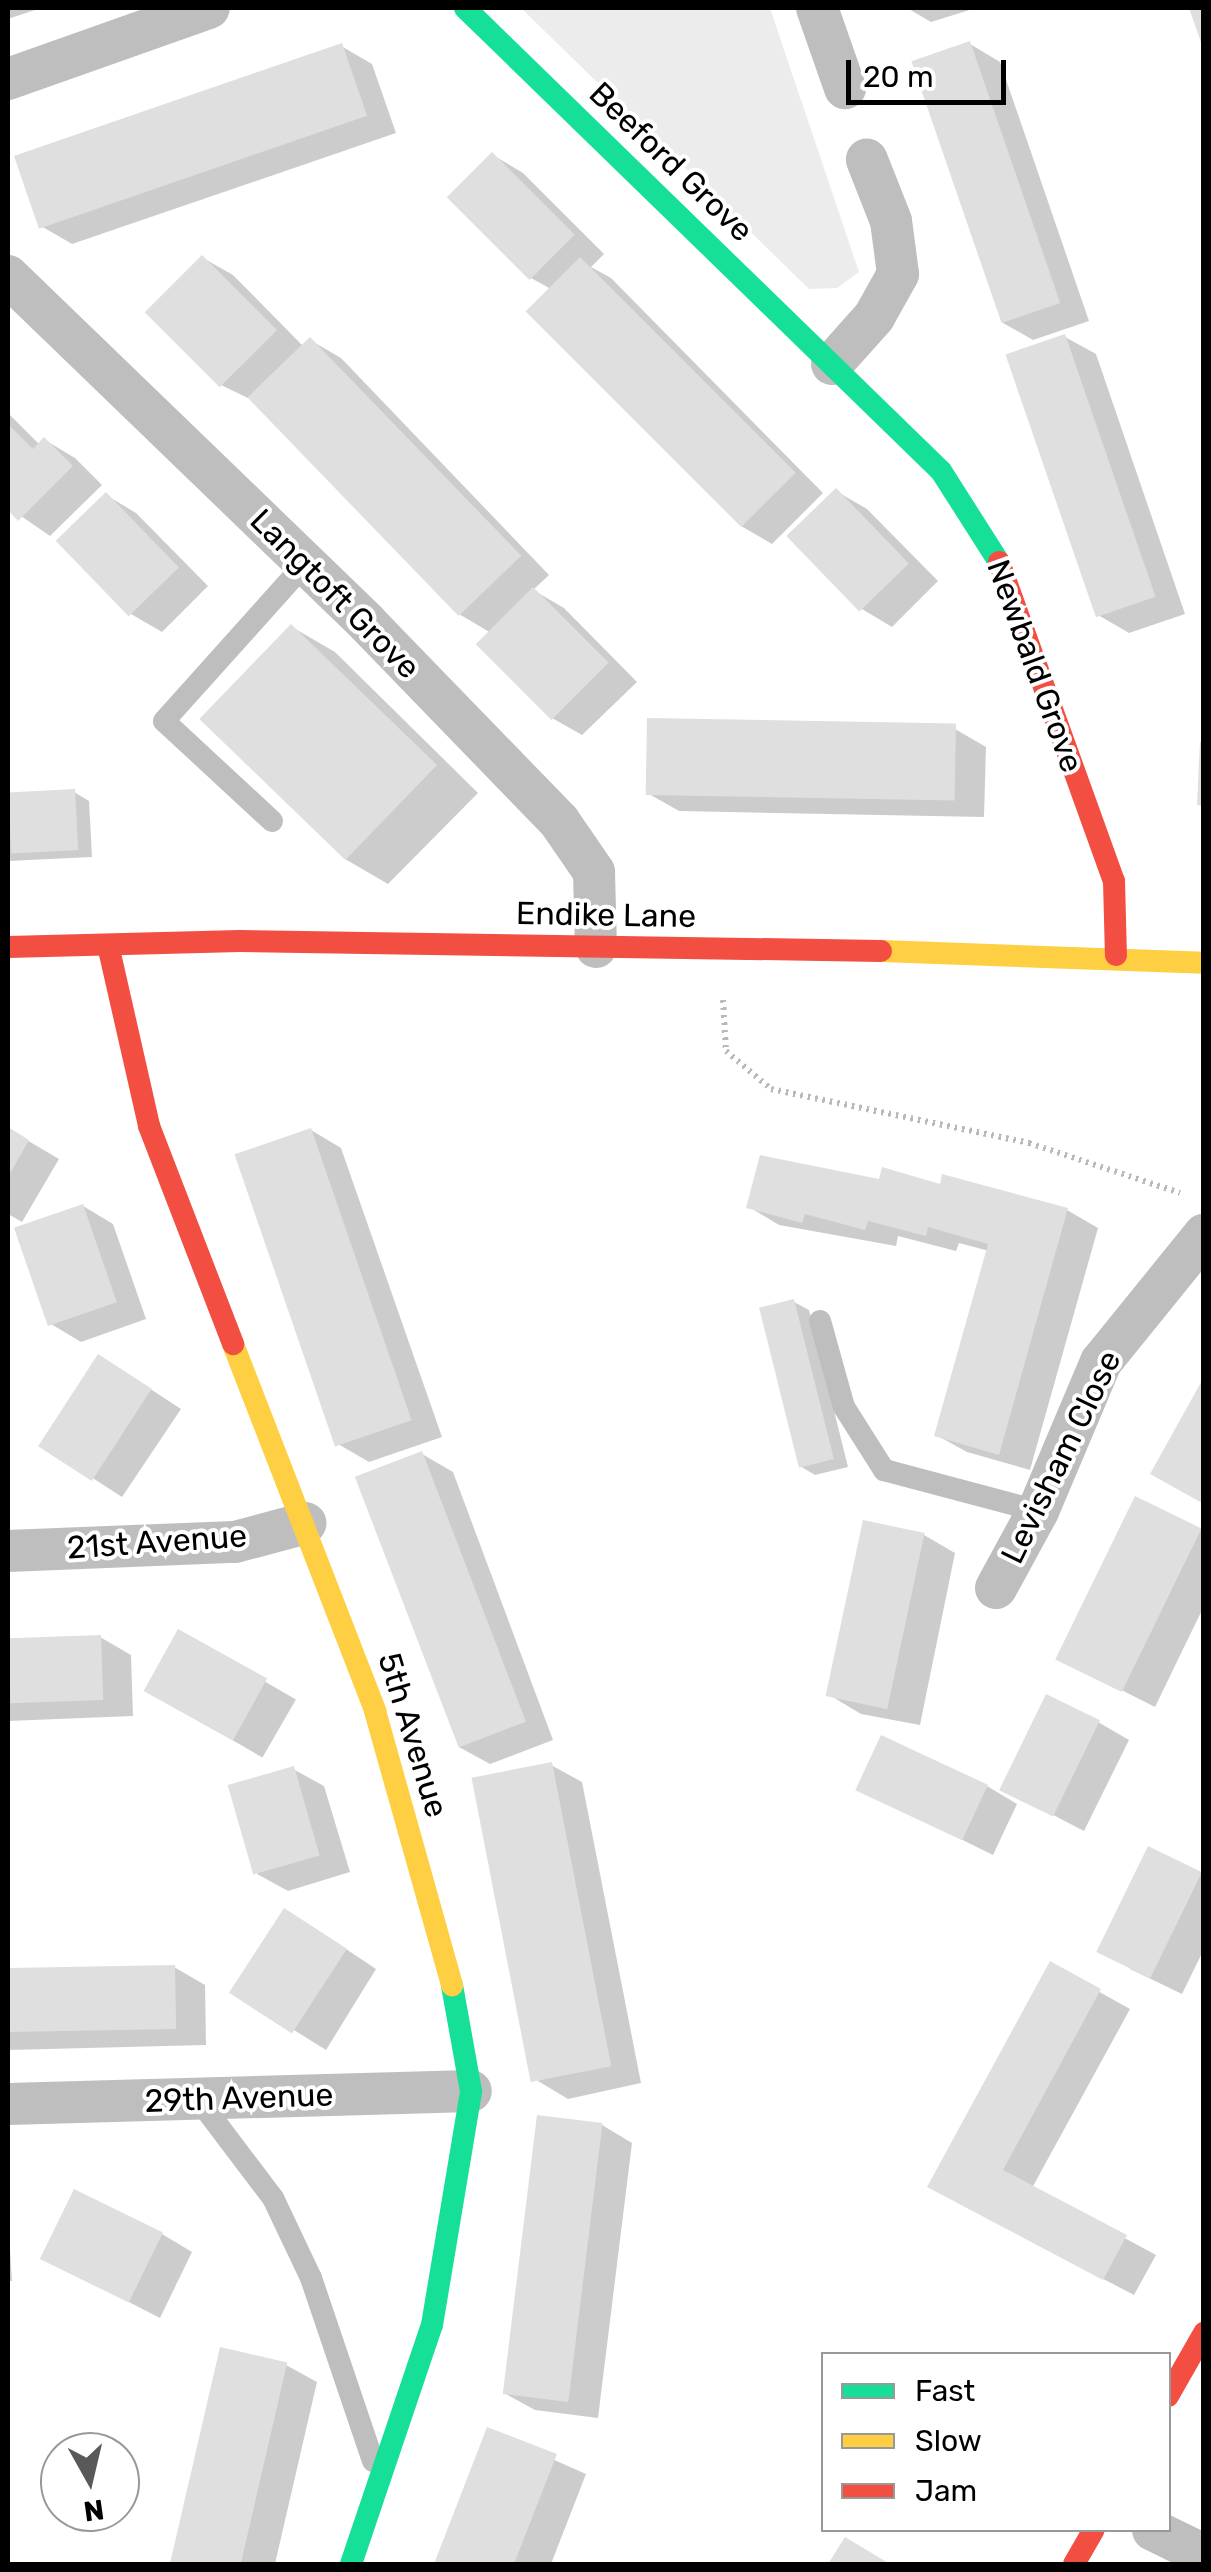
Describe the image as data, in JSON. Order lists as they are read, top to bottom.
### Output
{
  "streets": {
    "street": [
      "Beeford Grove",
      "Langtoft Grove",
      "Newbald Grove",
      "Endike Lane",
      "Levisham Close",
      "21st Avenue",
      "5th Avenue",
      "29th Avenue"
    ]
  },
  "crossings": [
    ["Beeford Grove", "Newbald Grove"],
    ["Langtoft Grove", "Endike Lane"],
    ["Newbald Grove", "Endike Lane"],
    ["Endike Lane", "5th Avenue"],
    ["21st Avenue", "5th Avenue"],
    ["5th Avenue", "29th Avenue"]
  ],
  "legend": ["Fast", "Slow", "Jam"],
  "scale_bar": "20 m",
  "north": "bottom"
}
